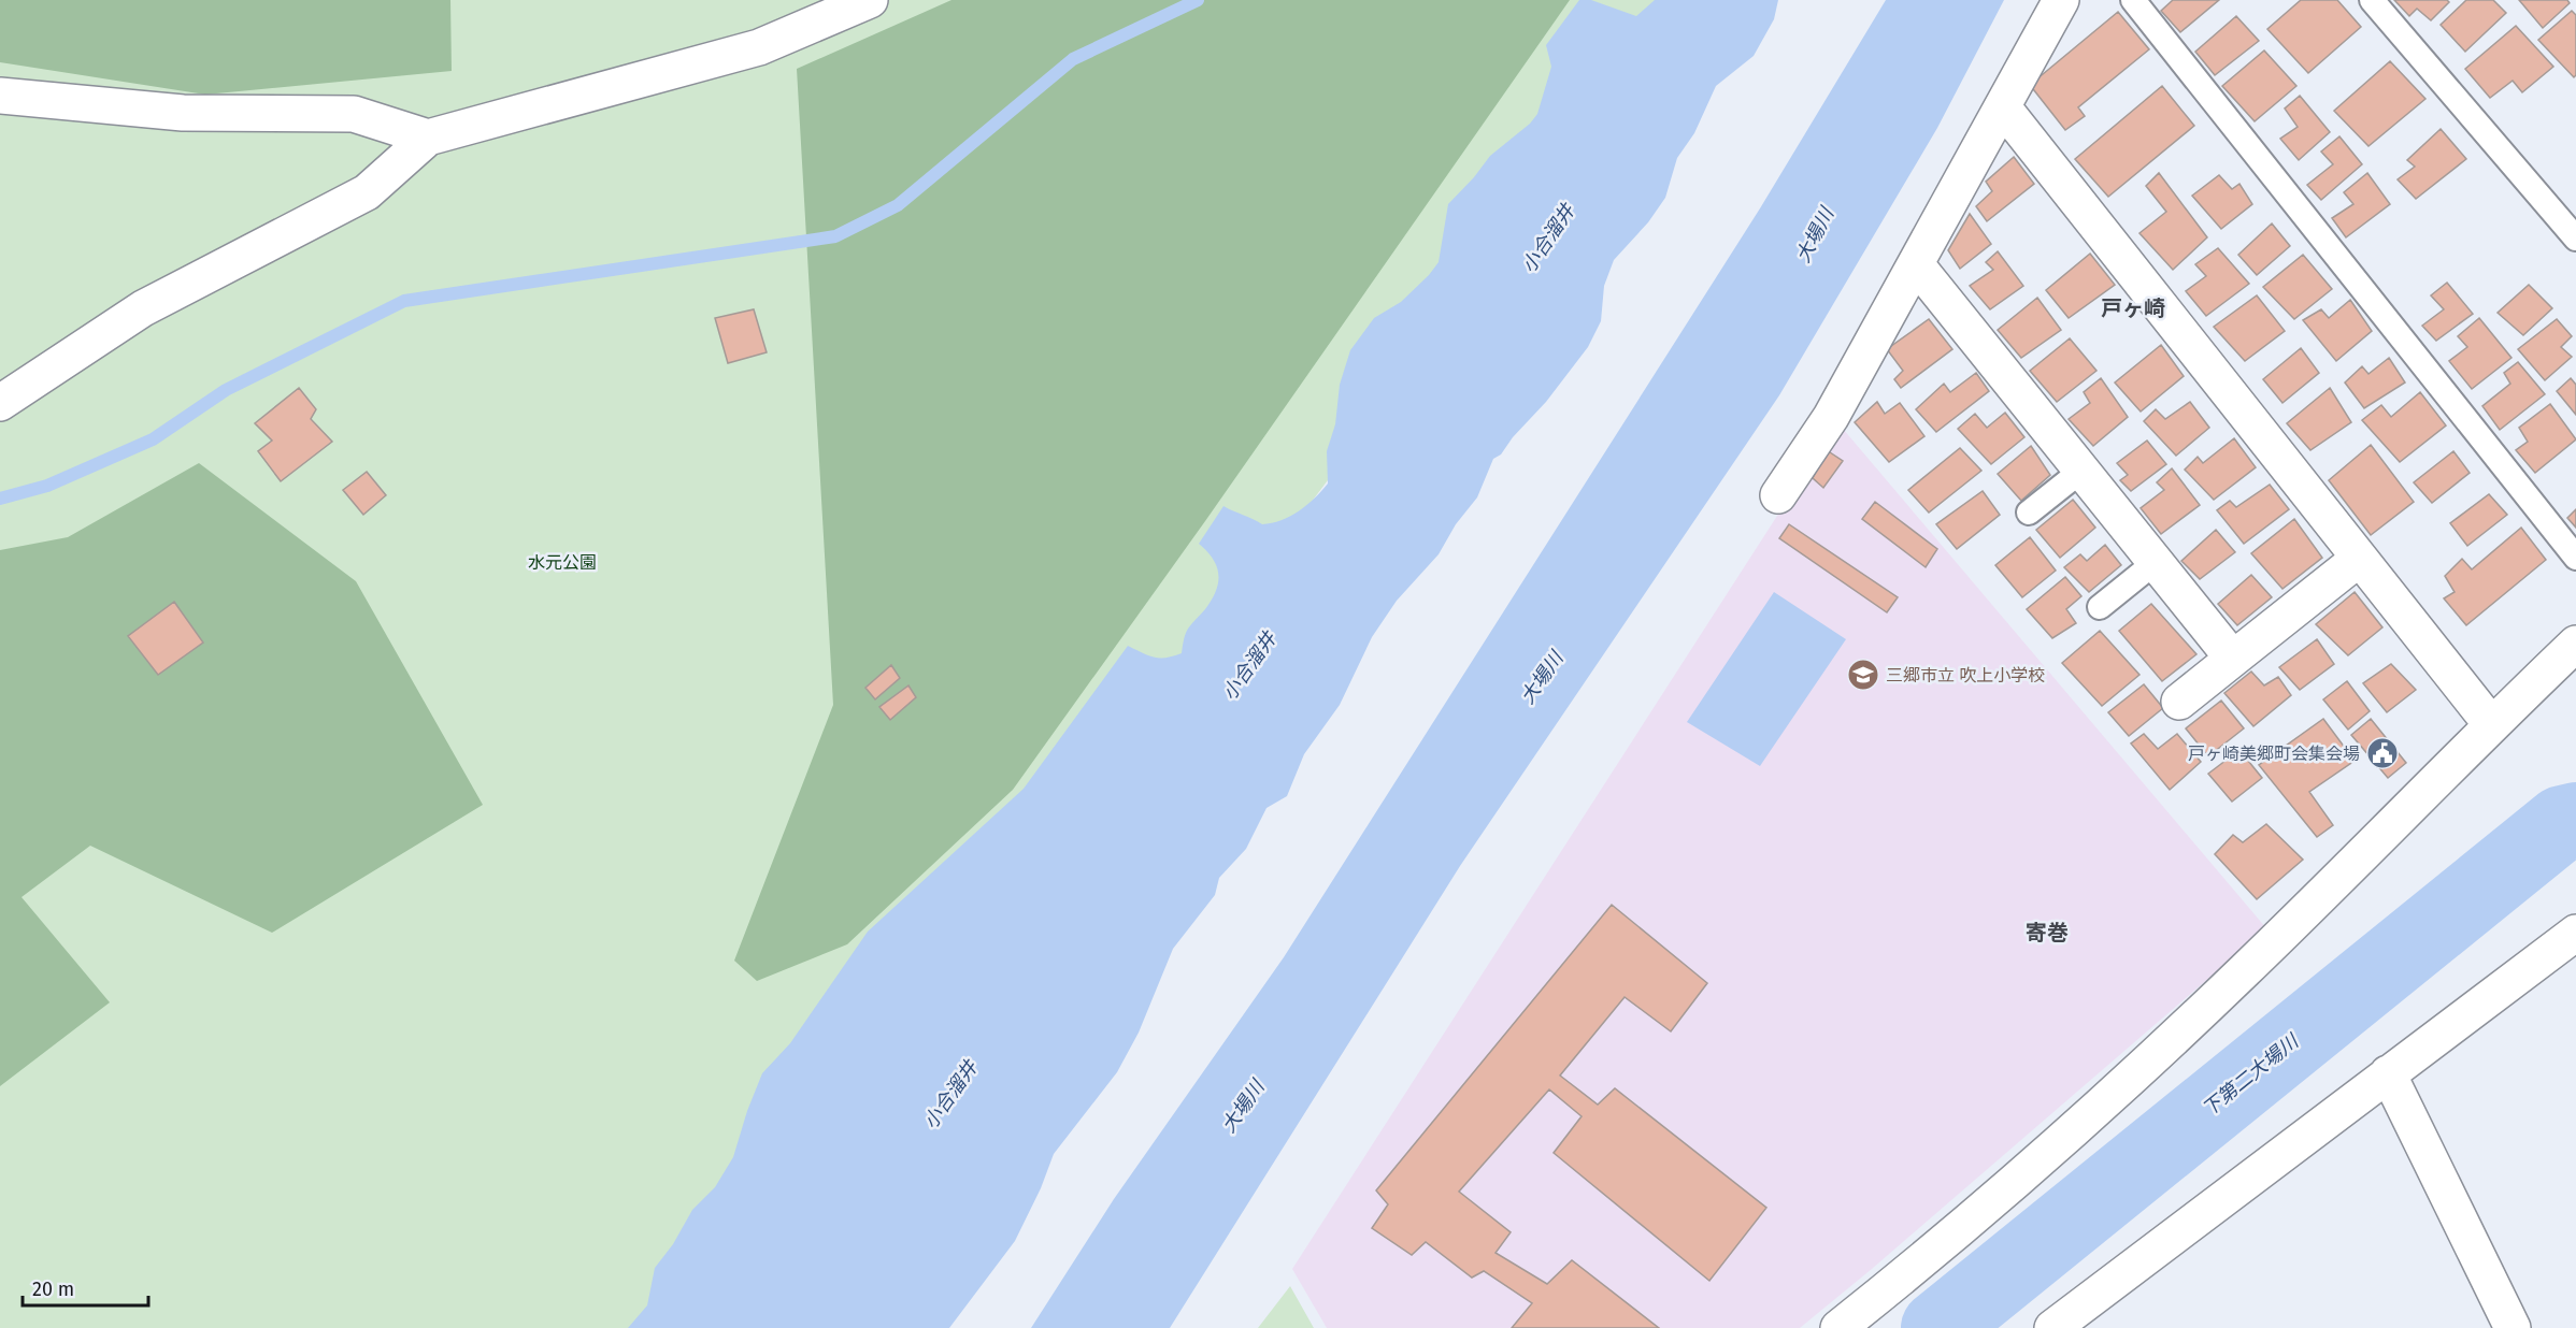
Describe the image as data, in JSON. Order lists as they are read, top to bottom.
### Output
{
  "districts": ["戸ヶ崎", "寄巻"],
  "water": ["大場川", "小合溜井", "下第二大場川"],
  "parks": ["水元公園"],
  "places": {
    "school or university": ["三郷市立 吹上小学校"],
    "public building": ["戸ヶ崎美郷町会集会場"]
  },
  "scale_bar": "20 m"
}
